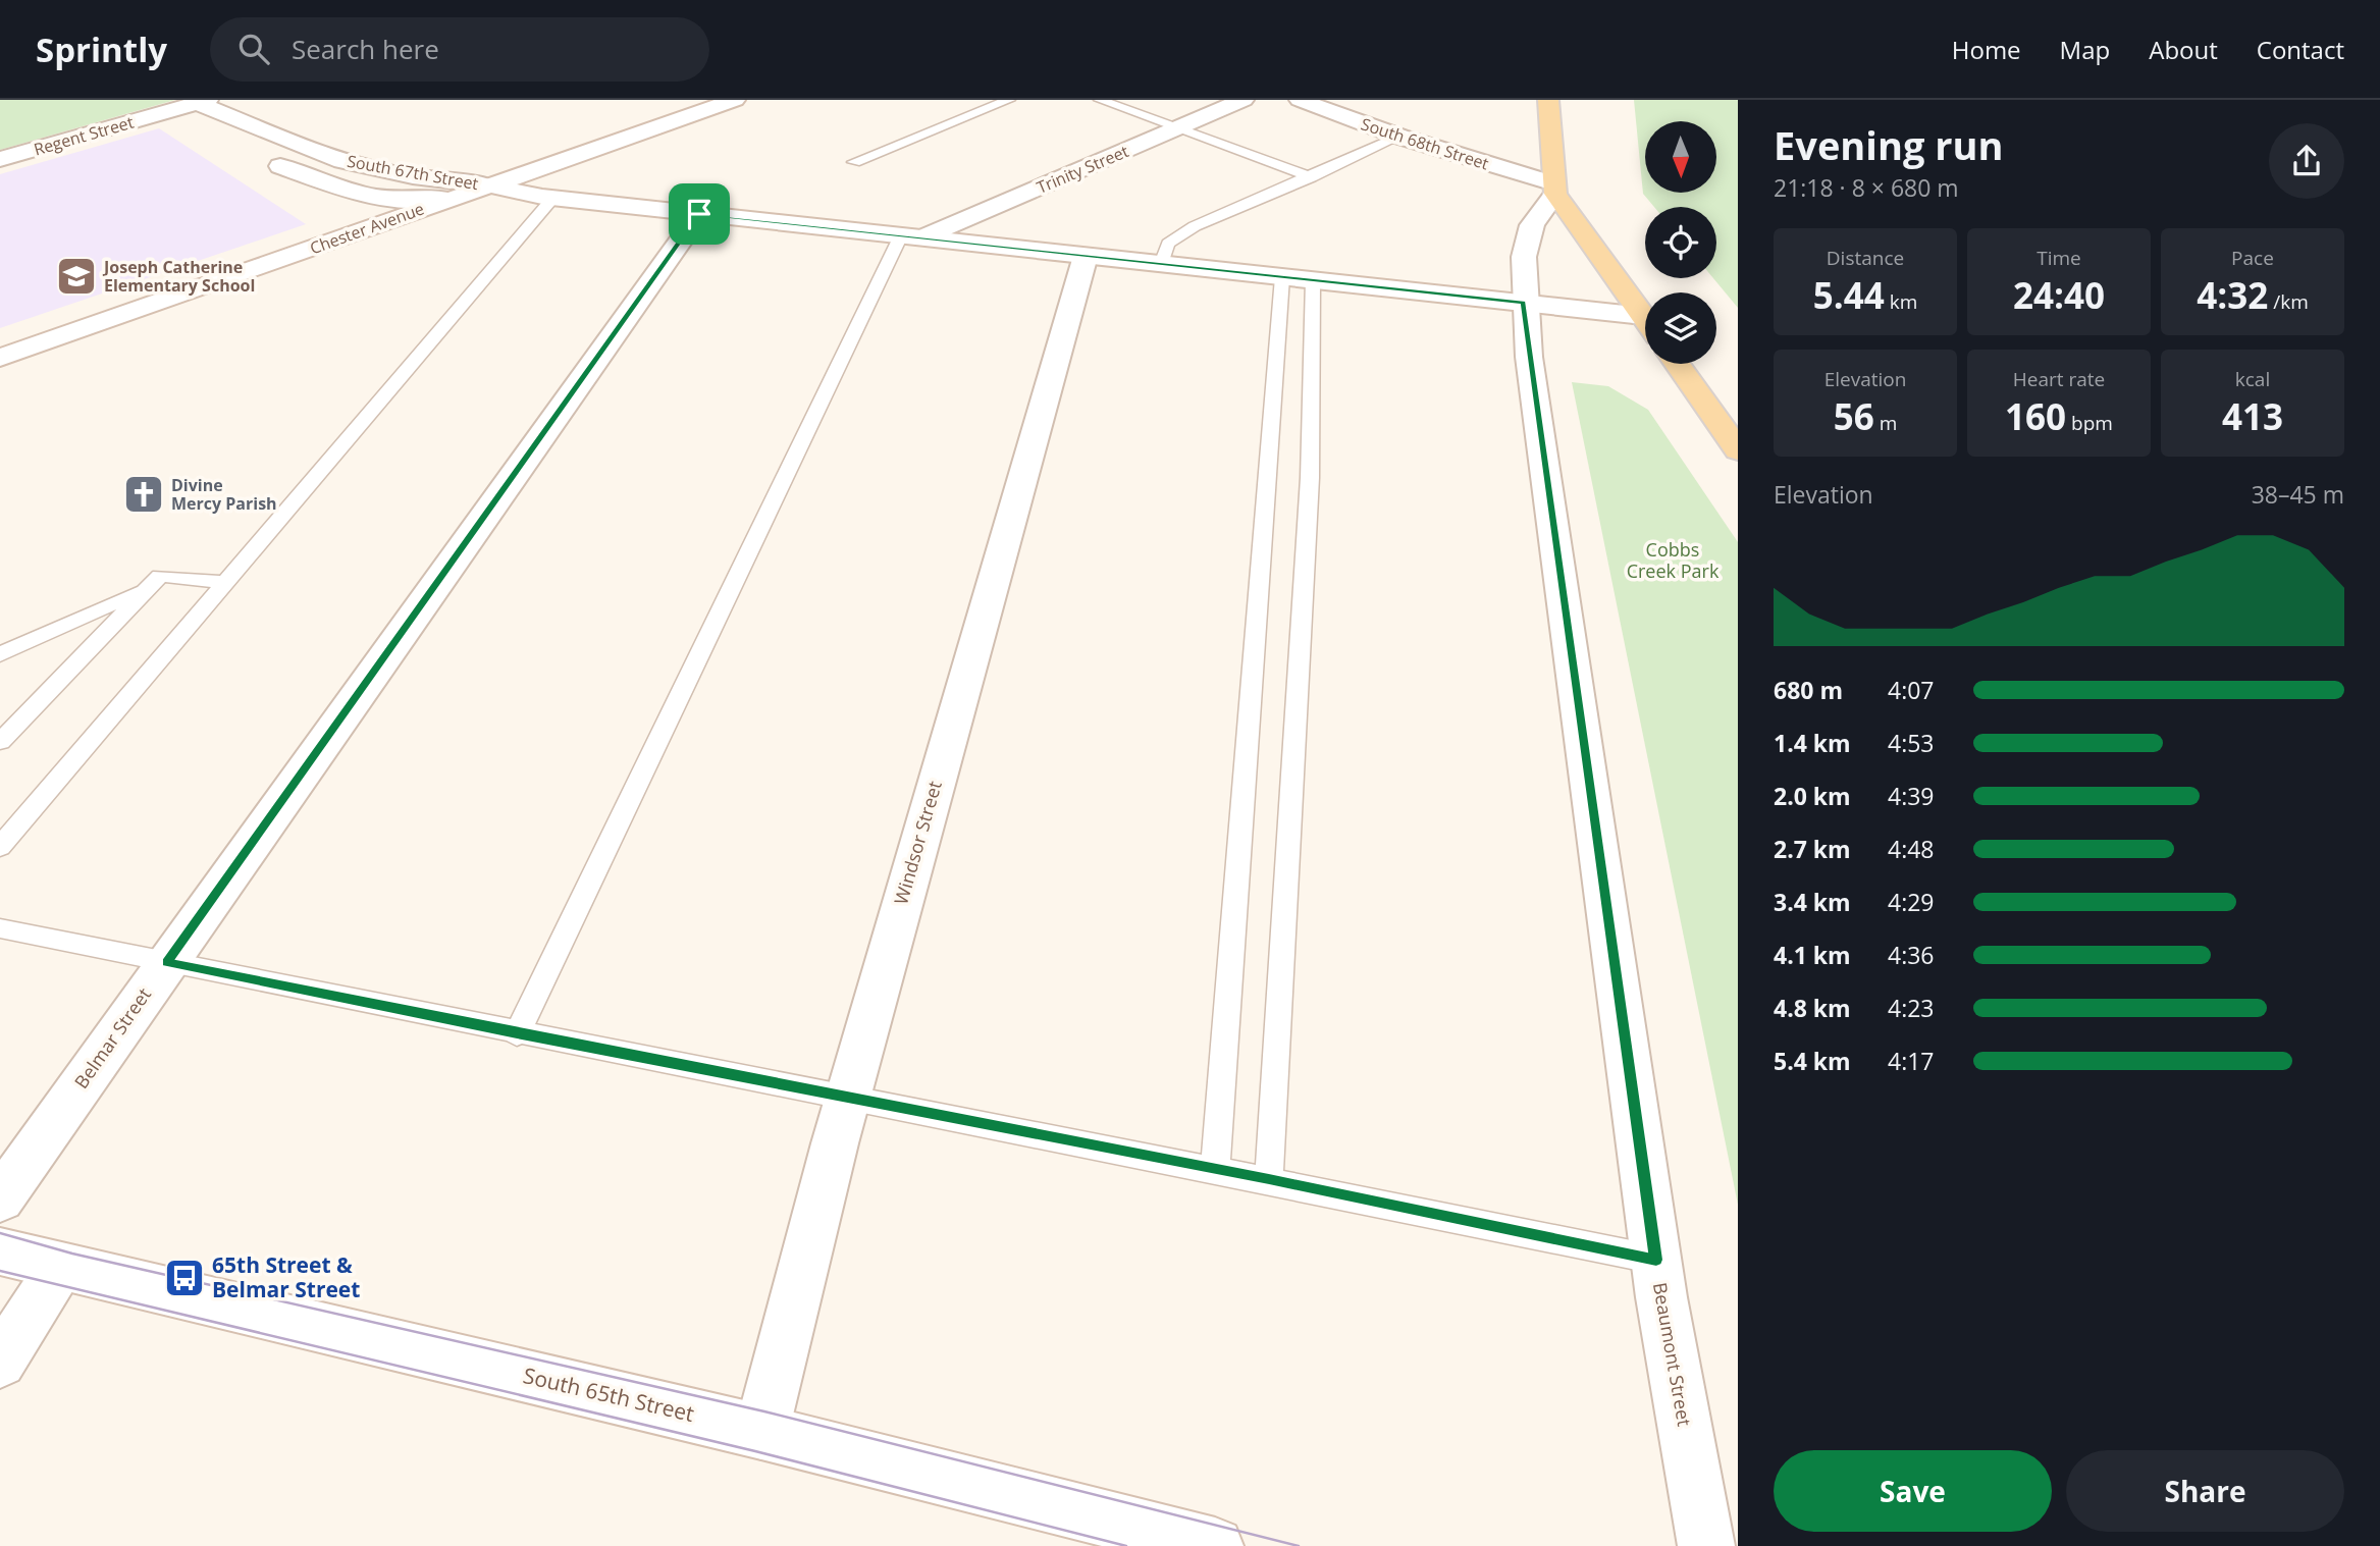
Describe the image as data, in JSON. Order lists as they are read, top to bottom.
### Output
{
  "streets": {
    "street": [
      "Regent Street",
      "South 68th Street",
      "Trinity Street",
      "South 67th Street",
      "Chester Avenue",
      "Windsor Street",
      "Belmar Street",
      "Beaumont Street",
      "South 65th Street"
    ]
  },
  "crossings": [
    ["Regent Street", "South 67th Street"],
    ["South 68th Street", "Beaumont Street"],
    ["Trinity Street", "South 67th Street"],
    ["South 67th Street", "Chester Avenue"],
    ["South 67th Street", "Windsor Street"],
    ["South 67th Street", "Belmar Street"],
    ["South 67th Street", "Beaumont Street"],
    ["Windsor Street", "South 65th Street"]
  ],
  "parks": ["Cobbs Creek Park"],
  "places": {
    "school or university": ["Joseph Catherine Elementary School"],
    "church": ["Divine Mercy Parish"],
    "bus stop": ["65th Street & Belmar Street"]
  },
  "north": "bottom",
  "page": {
    "header": "Sprintly",
    "search": "Search here",
    "nav": [
      "Home",
      "Map",
      "About",
      "Contact"
    ],
    "heading": ["Evening run", "21:18 · 8 × 680 m"],
    "stats": [
      ["Distance", "5.44 km"],
      ["Time", "24:40"],
      ["Pace", "4:32 /km"],
      ["Elevation", "56 m"],
      ["Heart rate", "160 bpm"],
      ["kcal", "413"]
    ],
    "chart": ["Elevation", "38–45 m"],
    "list": [
      {
        "name": "680 m",
        "note": "4:07"
      },
      {
        "name": "1.4 km",
        "note": "4:53"
      },
      {
        "name": "2.0 km",
        "note": "4:39"
      },
      {
        "name": "2.7 km",
        "note": "4:48"
      },
      {
        "name": "3.4 km",
        "note": "4:29"
      },
      {
        "name": "4.1 km",
        "note": "4:36"
      },
      {
        "name": "4.8 km",
        "note": "4:23"
      },
      {
        "name": "5.4 km",
        "note": "4:17"
      }
    ],
    "buttons": ["Save", "Share"]
  }
}
